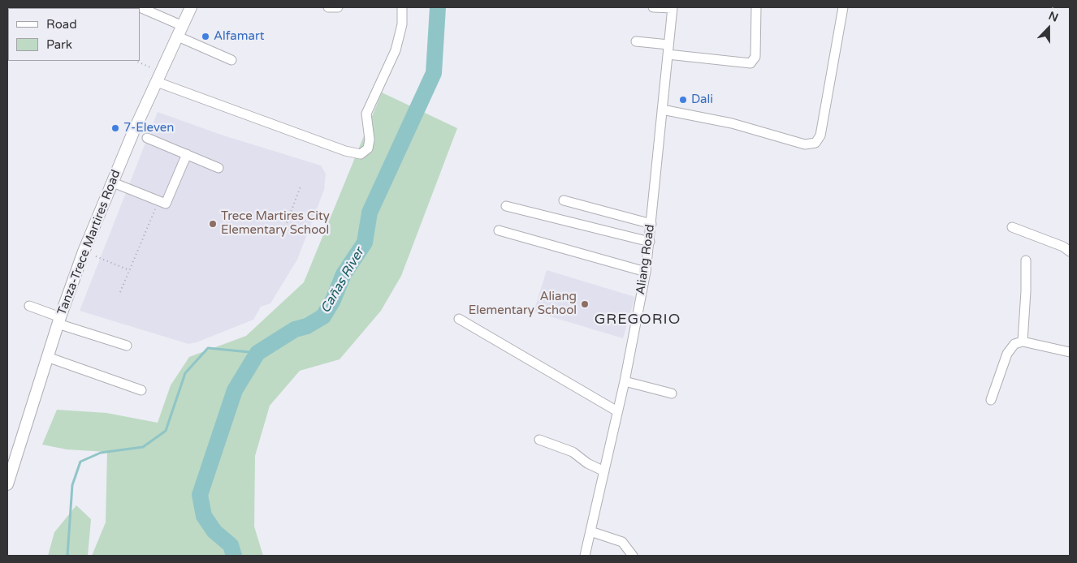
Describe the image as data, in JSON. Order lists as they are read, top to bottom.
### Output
{
  "streets": {
    "main road": ["Tanza-Trece Martires Road"],
    "street": ["Aliang Road"]
  },
  "districts": ["GREGORIO"],
  "water": ["Cañas River"],
  "places": [
    "Alfamart",
    "Dali",
    "7-Eleven",
    "Trece Martires City Elementary School",
    "Aliang Elementary School"
  ],
  "legend": ["Road", "Park"],
  "north": "top"
}
